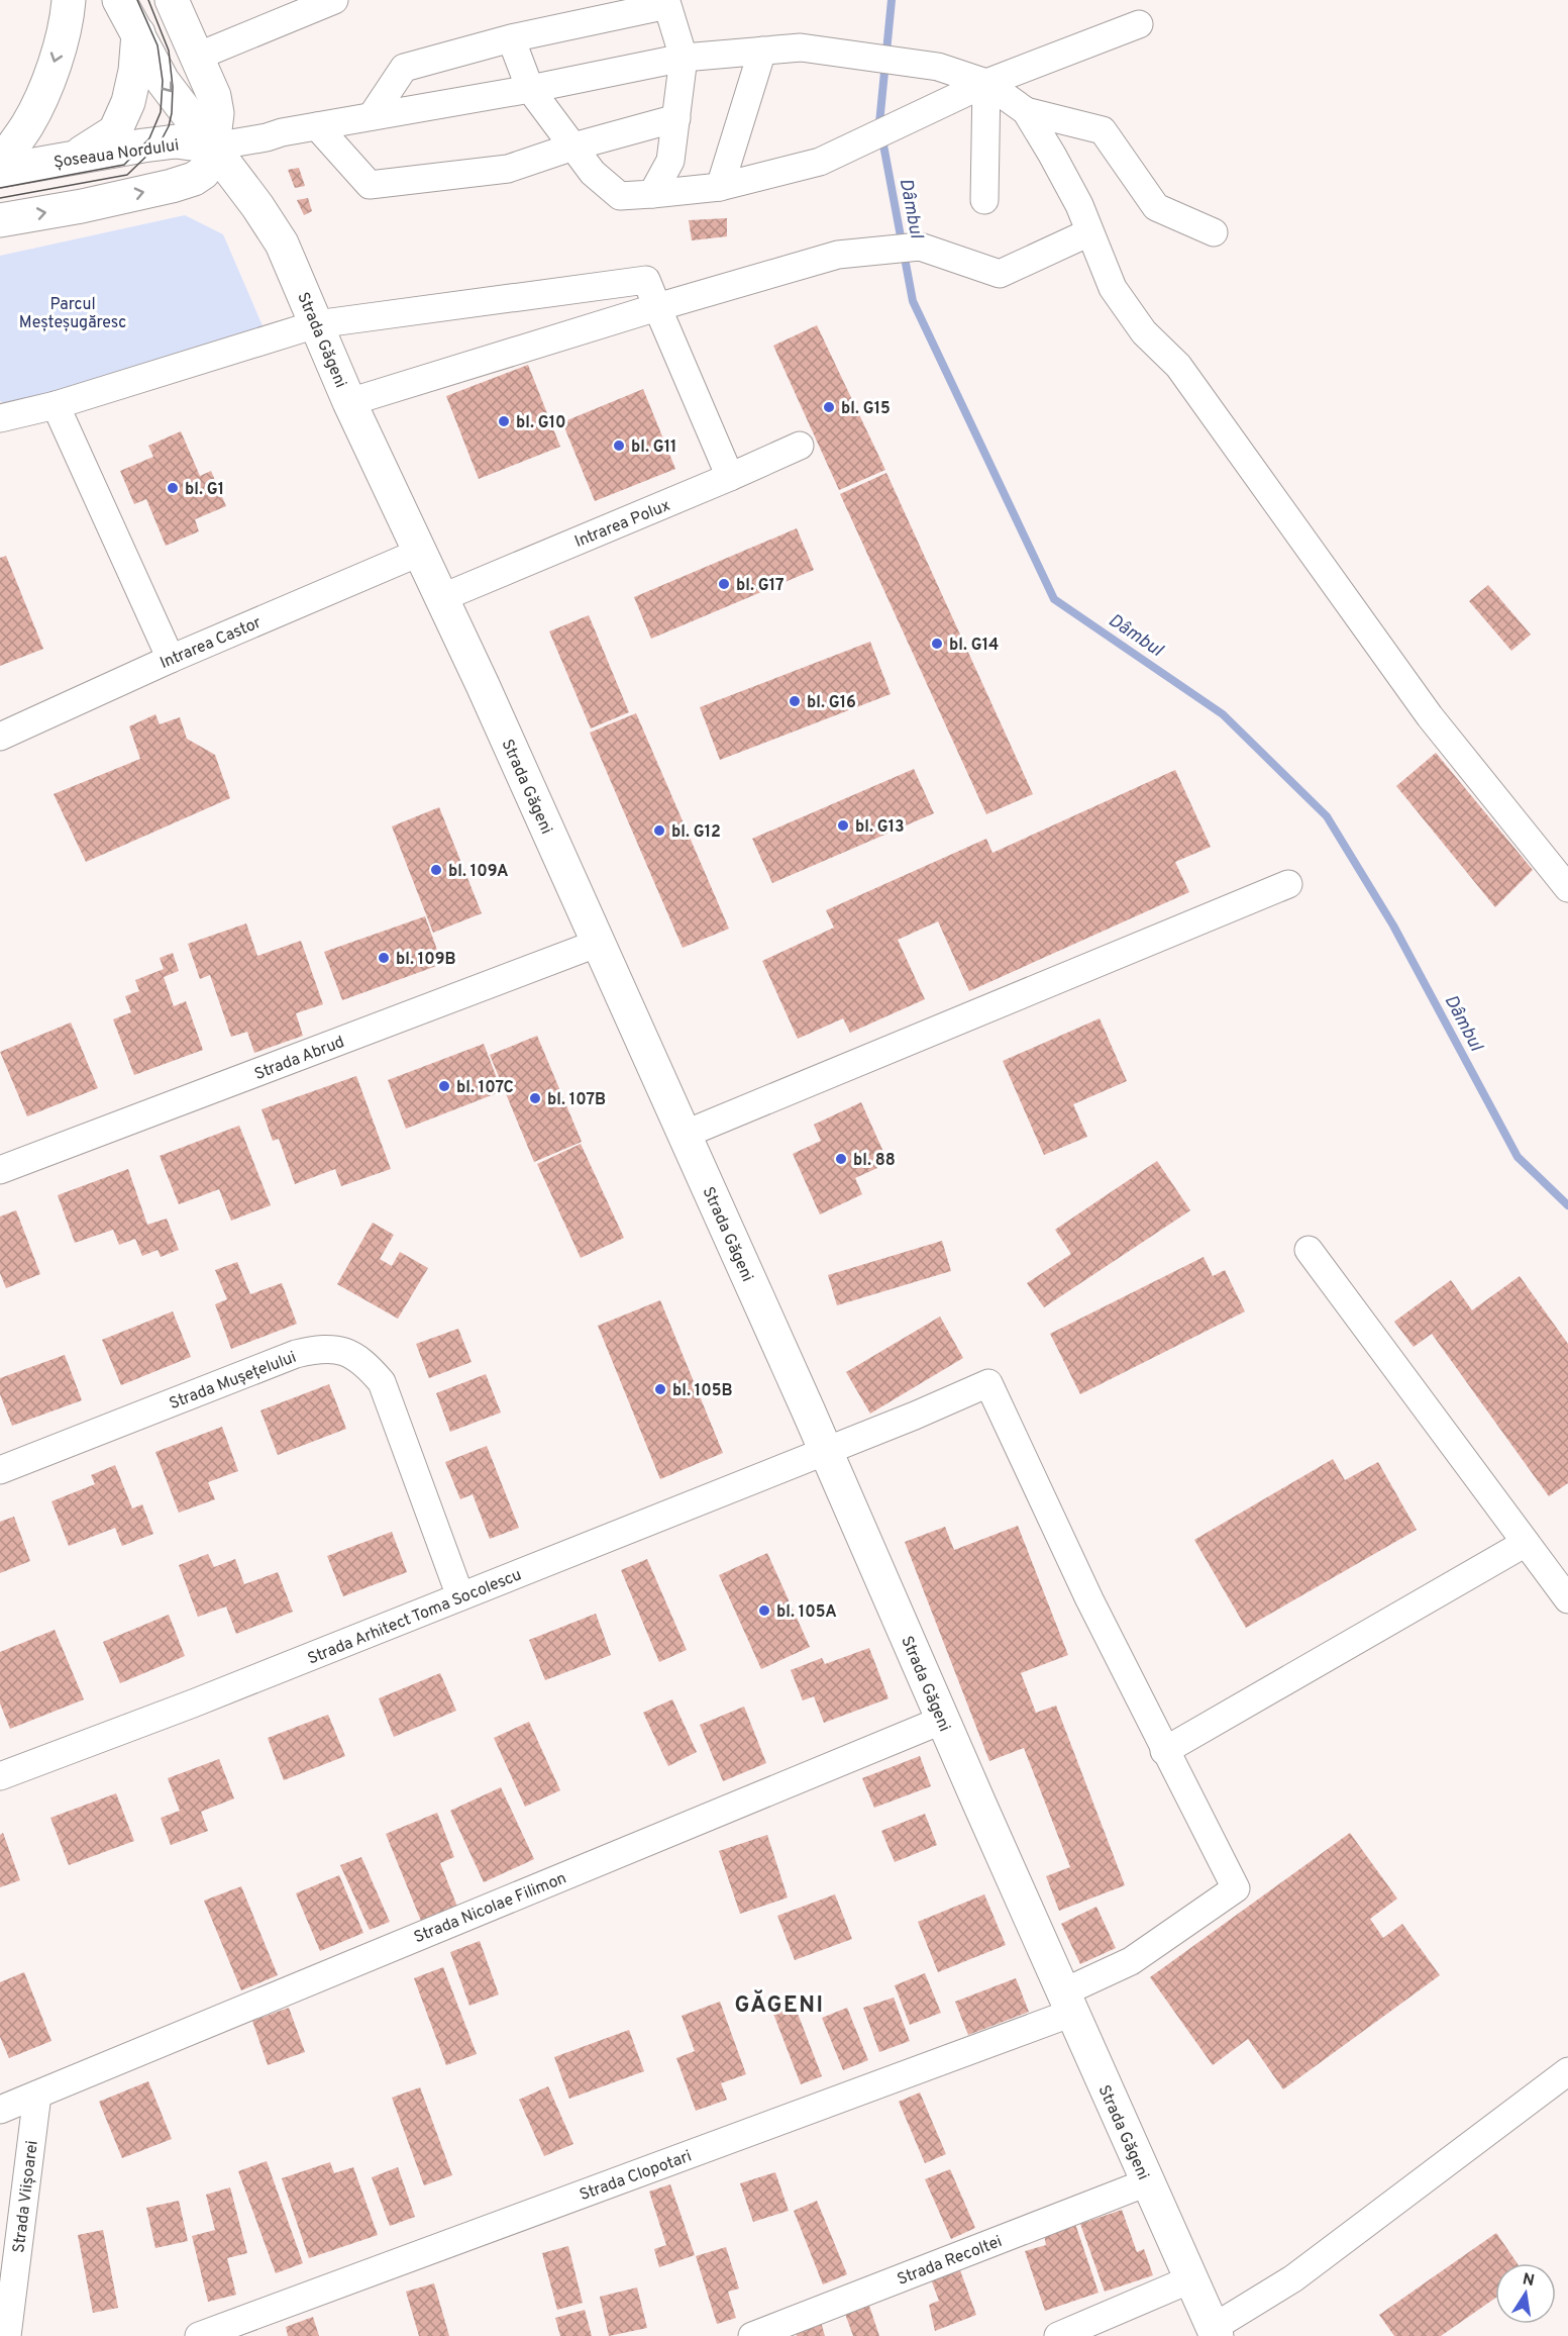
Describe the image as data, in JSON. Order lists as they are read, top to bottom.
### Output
{
  "streets": {
    "main road": ["Șoseaua Nordului", "Strada Găgeni"],
    "street": [
      "Intrarea Polux",
      "Intrarea Castor",
      "Strada Abrud",
      "Strada Mușețelului",
      "Strada Arhitect Toma Socolescu",
      "Strada Nicolae Filimon",
      "Strada Clopotari",
      "Strada Viișoarei",
      "Strada Recoltei"
    ]
  },
  "crossings": [
    ["Șoseaua Nordului", "Strada Găgeni"],
    ["Strada Găgeni", "Intrarea Polux"],
    ["Strada Găgeni", "Intrarea Castor"],
    ["Strada Găgeni", "Strada Abrud"],
    ["Strada Găgeni", "Strada Arhitect Toma Socolescu"],
    ["Strada Găgeni", "Strada Nicolae Filimon"],
    ["Strada Găgeni", "Strada Clopotari"],
    ["Strada Găgeni", "Strada Recoltei"],
    ["Strada Mușețelului", "Strada Arhitect Toma Socolescu"],
    ["Strada Arhitect Toma Socolescu", "Strada Clopotari"],
    ["Strada Nicolae Filimon", "Strada Viișoarei"]
  ],
  "districts": ["GĂGENI"],
  "water": ["Dâmbul"],
  "parks": ["Parcul Meșteșugăresc"],
  "places": [
    "bl. G15",
    "bl. G10",
    "bl. G11",
    "bl. G1",
    "bl. G17",
    "bl. G14",
    "bl. G16",
    "bl. G13",
    "bl. G12",
    "bl. 109A",
    "bl. 109B",
    "bl. 107C",
    "bl. 107B",
    "bl. 88",
    "bl. 105B",
    "bl. 105A"
  ],
  "north": "top"
}
